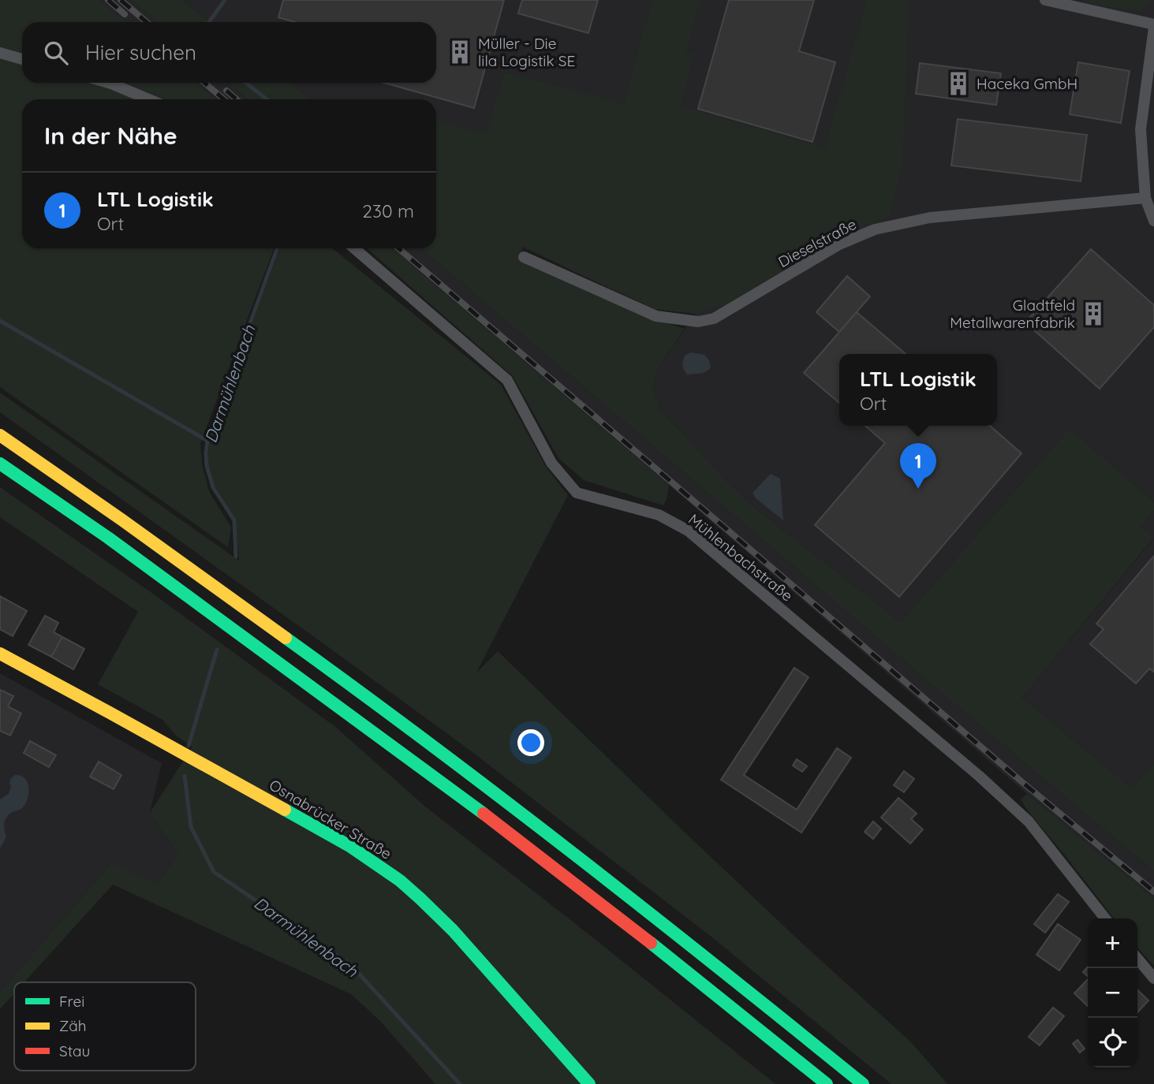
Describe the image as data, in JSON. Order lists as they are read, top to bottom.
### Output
{
  "streets": {
    "main road": ["Osnabrücker Straße"],
    "street": ["Dieselstraße", "Mühlenbachstraße"]
  },
  "water": ["Darmühlenbach"],
  "places": {
    "building": ["Müller - Die lila Logistik SE", "Haceka GmbH", "Gladtfeld Metallwarenfabrik"]
  },
  "legend": ["Frei", "Zäh", "Stau"],
  "page": {
    "search": "Hier suchen",
    "heading": "In der Nähe",
    "list": [
      {
        "mark": "1",
        "name": "LTL Logistik",
        "note": "Ort",
        "value": "230 m"
      }
    ],
    "popup": ["LTL Logistik", "Ort"],
    "pins": "1",
    "map_buttons": ["+", "−"]
  }
}
